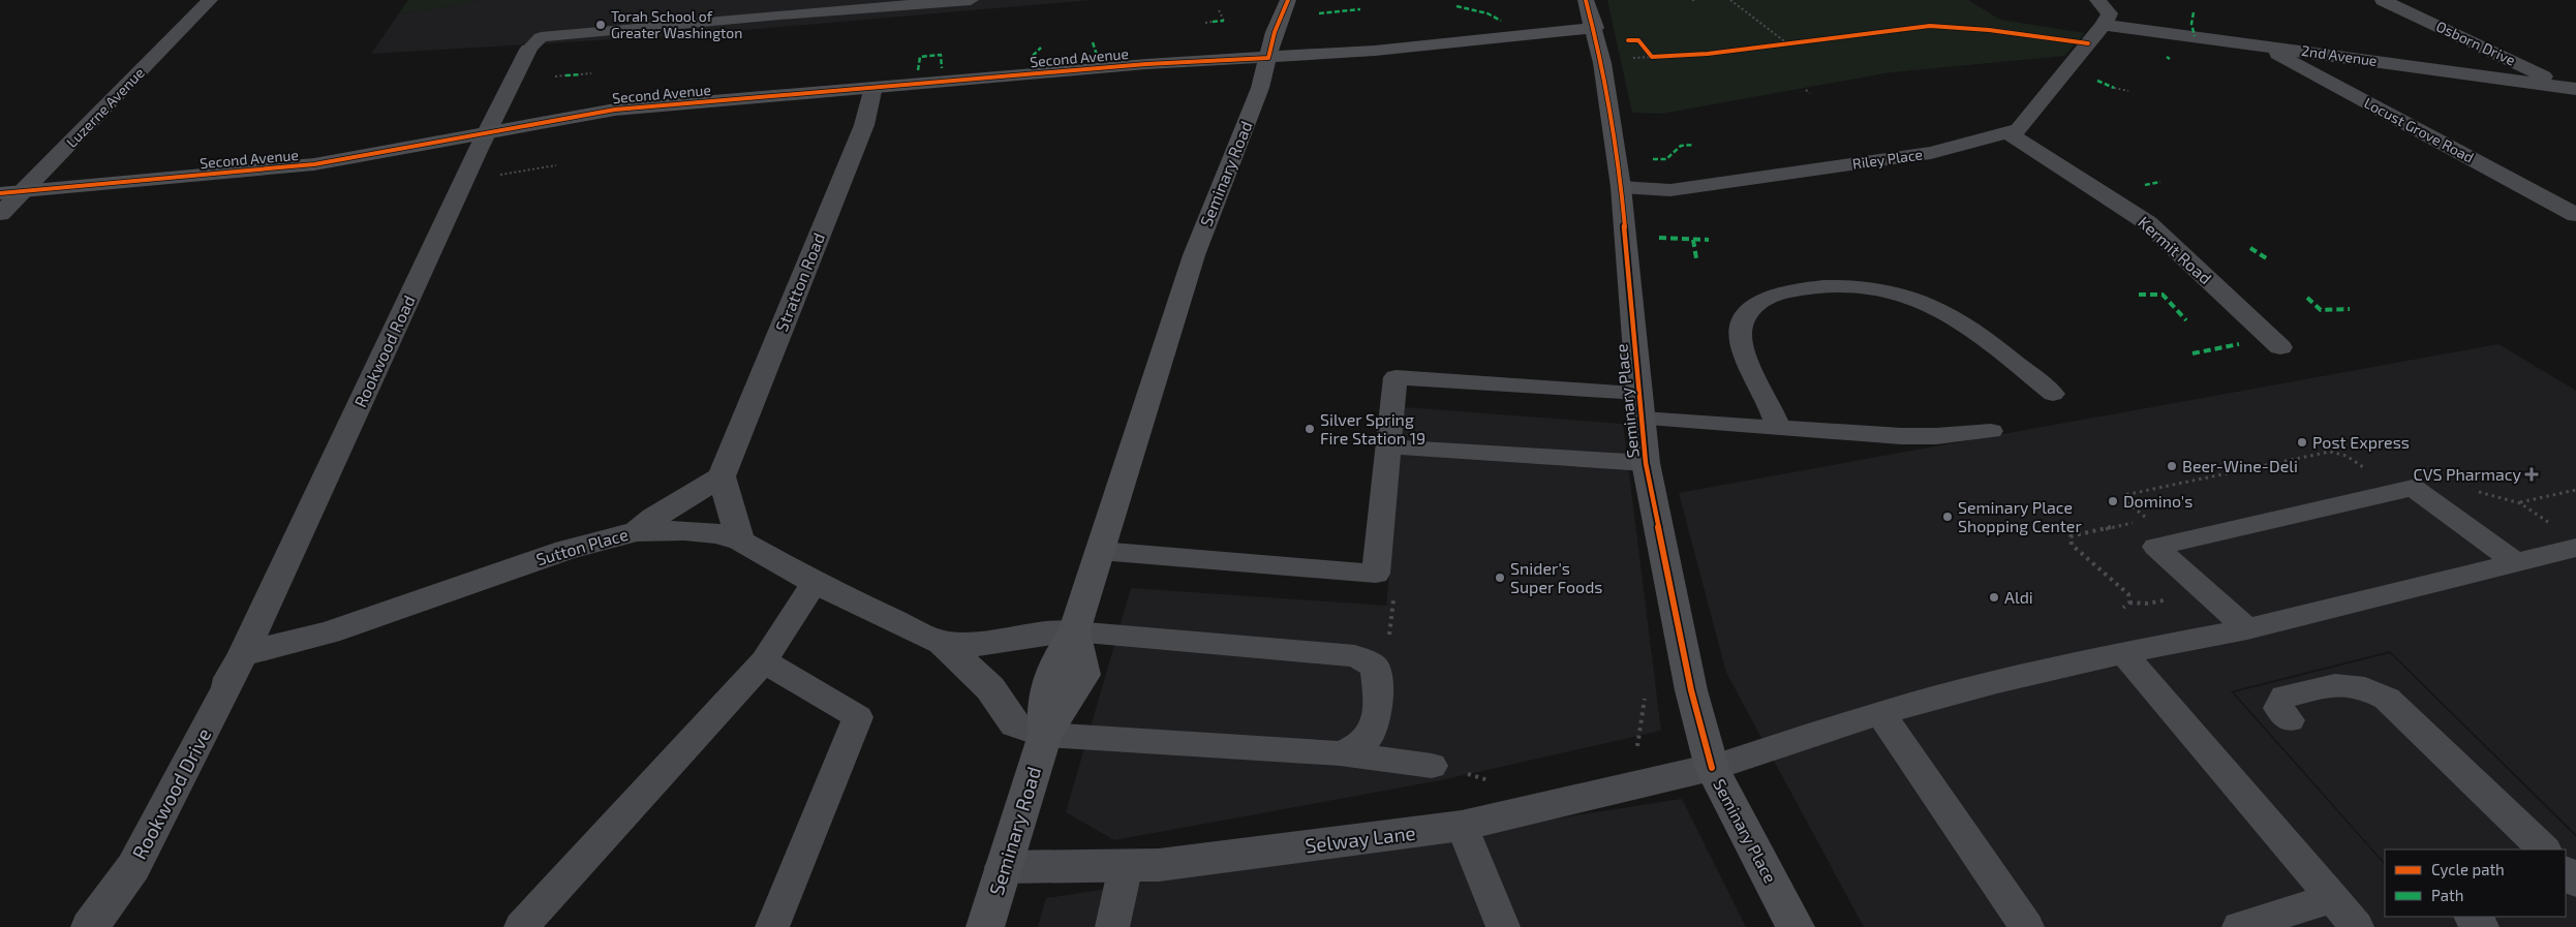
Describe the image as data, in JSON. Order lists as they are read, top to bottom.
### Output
{
  "streets": {
    "street": [
      "Osborn Drive",
      "2nd Avenue",
      "Second Avenue",
      "Luzerne Avenue",
      "Locust Grove Road",
      "Riley Place",
      "Seminary Road",
      "Kermit Road",
      "Stratton Road",
      "Rookwood Road",
      "Seminary Place",
      "Sutton Place",
      "Rookwood Drive",
      "Selway Lane"
    ]
  },
  "crossings": [
    ["Osborn Drive", "2nd Avenue"],
    ["2nd Avenue", "Locust Grove Road"],
    ["2nd Avenue", "Riley Place"],
    ["Second Avenue", "Luzerne Avenue"],
    ["Second Avenue", "Seminary Road"],
    ["Second Avenue", "Stratton Road"],
    ["Second Avenue", "Rookwood Road"],
    ["Riley Place", "Kermit Road"],
    ["Riley Place", "Seminary Place"],
    ["Seminary Road", "Sutton Place"],
    ["Seminary Road", "Selway Lane"],
    ["Rookwood Road", "Sutton Place"],
    ["Rookwood Road", "Rookwood Drive"],
    ["Seminary Place", "Selway Lane"],
    ["Sutton Place", "Rookwood Drive"]
  ],
  "places": {
    "other": [
      "Torah School of Greater Washington",
      "Silver Spring Fire Station 19",
      "Post Express",
      "Beer-Wine-Deli",
      "Domino's",
      "Seminary Place Shopping Center",
      "Snider's Super Foods",
      "Aldi"
    ],
    "health": ["CVS Pharmacy"]
  },
  "legend": ["Cycle path", "Path"]
}
